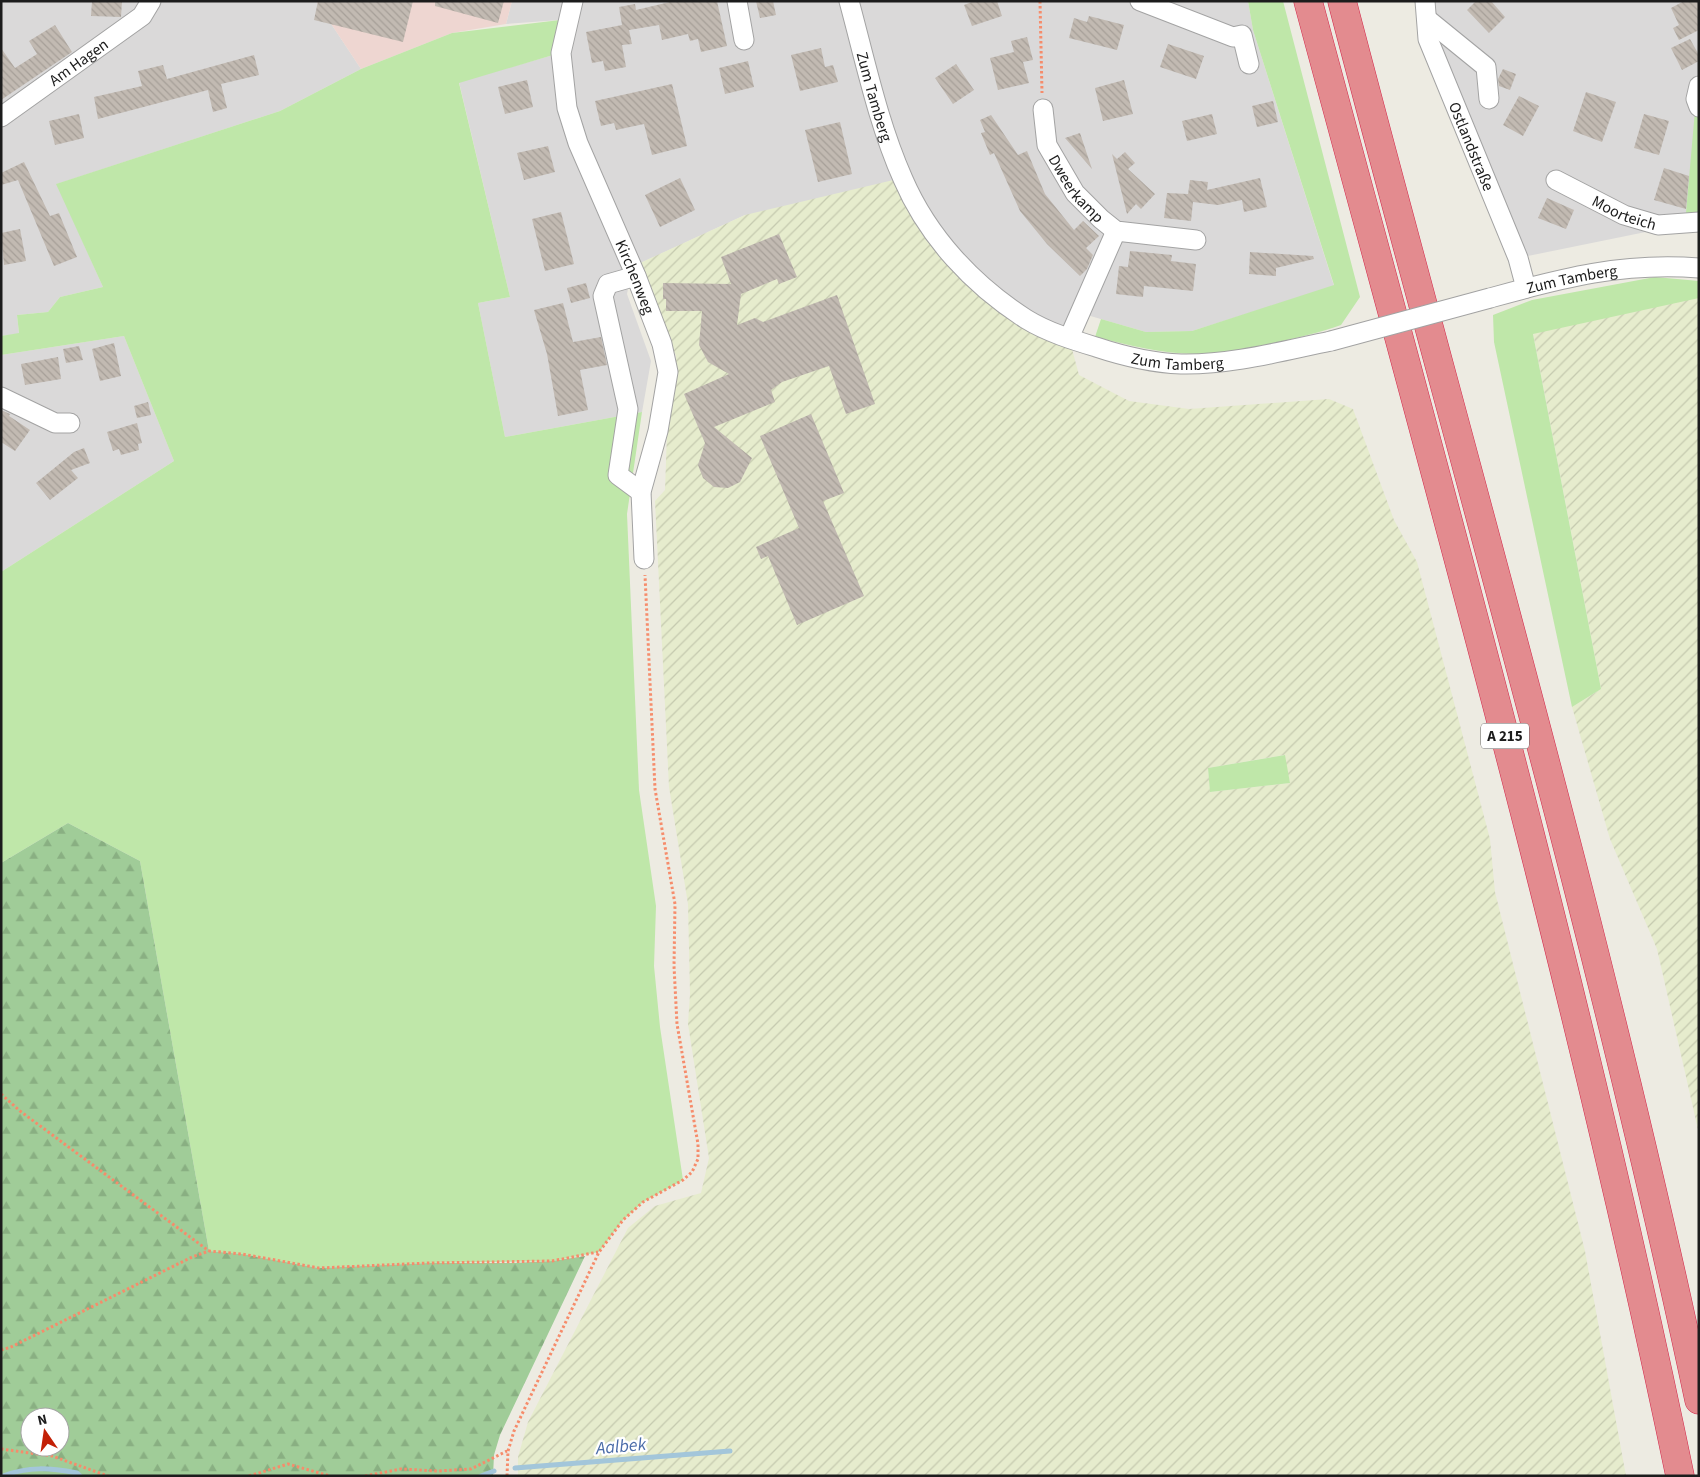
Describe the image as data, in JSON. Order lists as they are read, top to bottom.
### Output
{
  "streets": {
    "highway": ["A 215"],
    "street": [
      "Am Hagen",
      "Zum Tamberg",
      "Ostlandstraße",
      "Dweerkamp",
      "Moorteich",
      "Kirchenweg"
    ]
  },
  "crossings": [
    ["Zum Tamberg", "Ostlandstraße"],
    ["Zum Tamberg", "Dweerkamp"]
  ],
  "water": ["Aalbek"],
  "north": "top"
}
